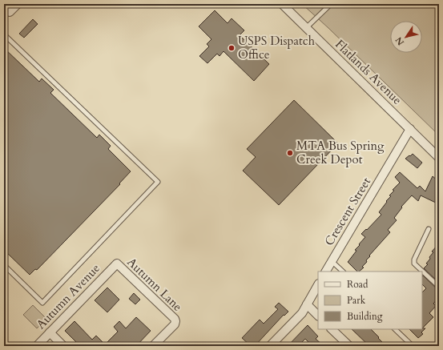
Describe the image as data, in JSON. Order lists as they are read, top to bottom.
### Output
{
  "streets": {
    "street": [
      "Flatlands Avenue",
      "Crescent Street",
      "Autumn Lane",
      "Autumn Avenue"
    ]
  },
  "crossings": [
    ["Flatlands Avenue", "Crescent Street"],
    ["Autumn Lane", "Autumn Avenue"]
  ],
  "places": ["USPS Dispatch Office", "MTA Bus Spring Creek Depot"],
  "legend": ["Road", "Park", "Building"],
  "north": "bottom left"
}
